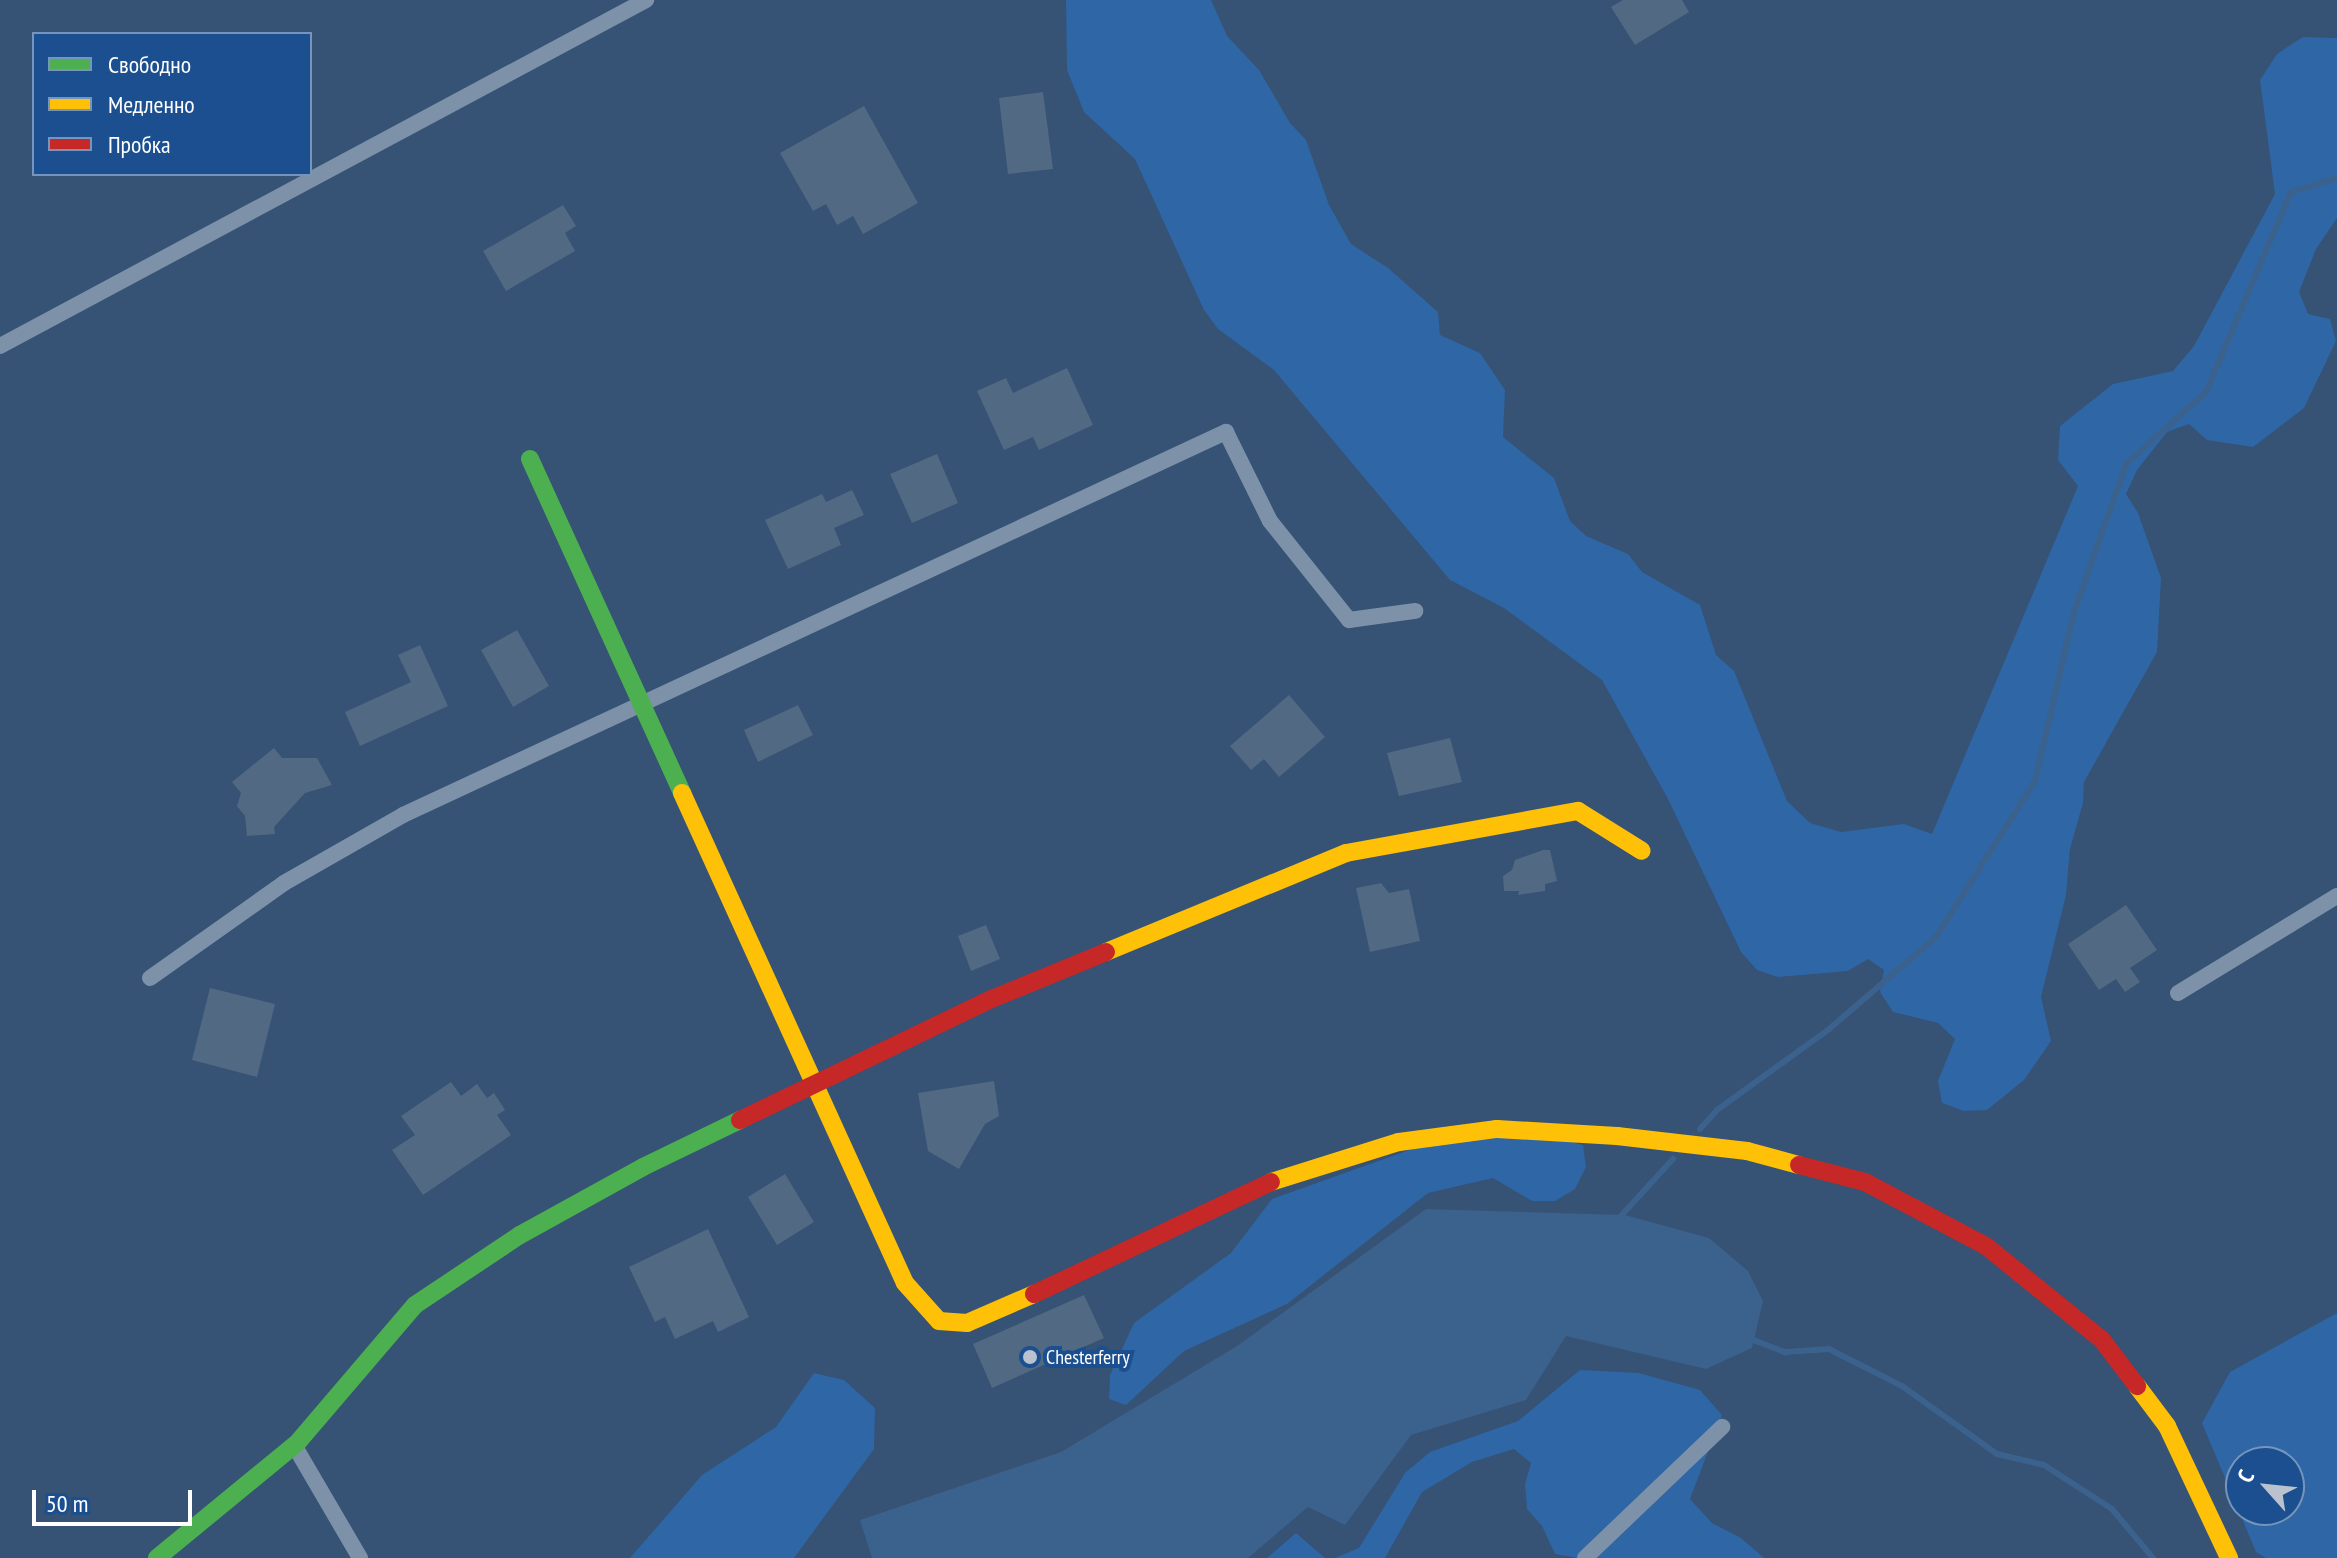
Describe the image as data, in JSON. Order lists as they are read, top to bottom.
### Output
{
  "places": ["Chesterferry"],
  "legend": ["Свободно", "Медленно", "Пробка"],
  "scale_bar": "50 m",
  "north": "top left"
}
